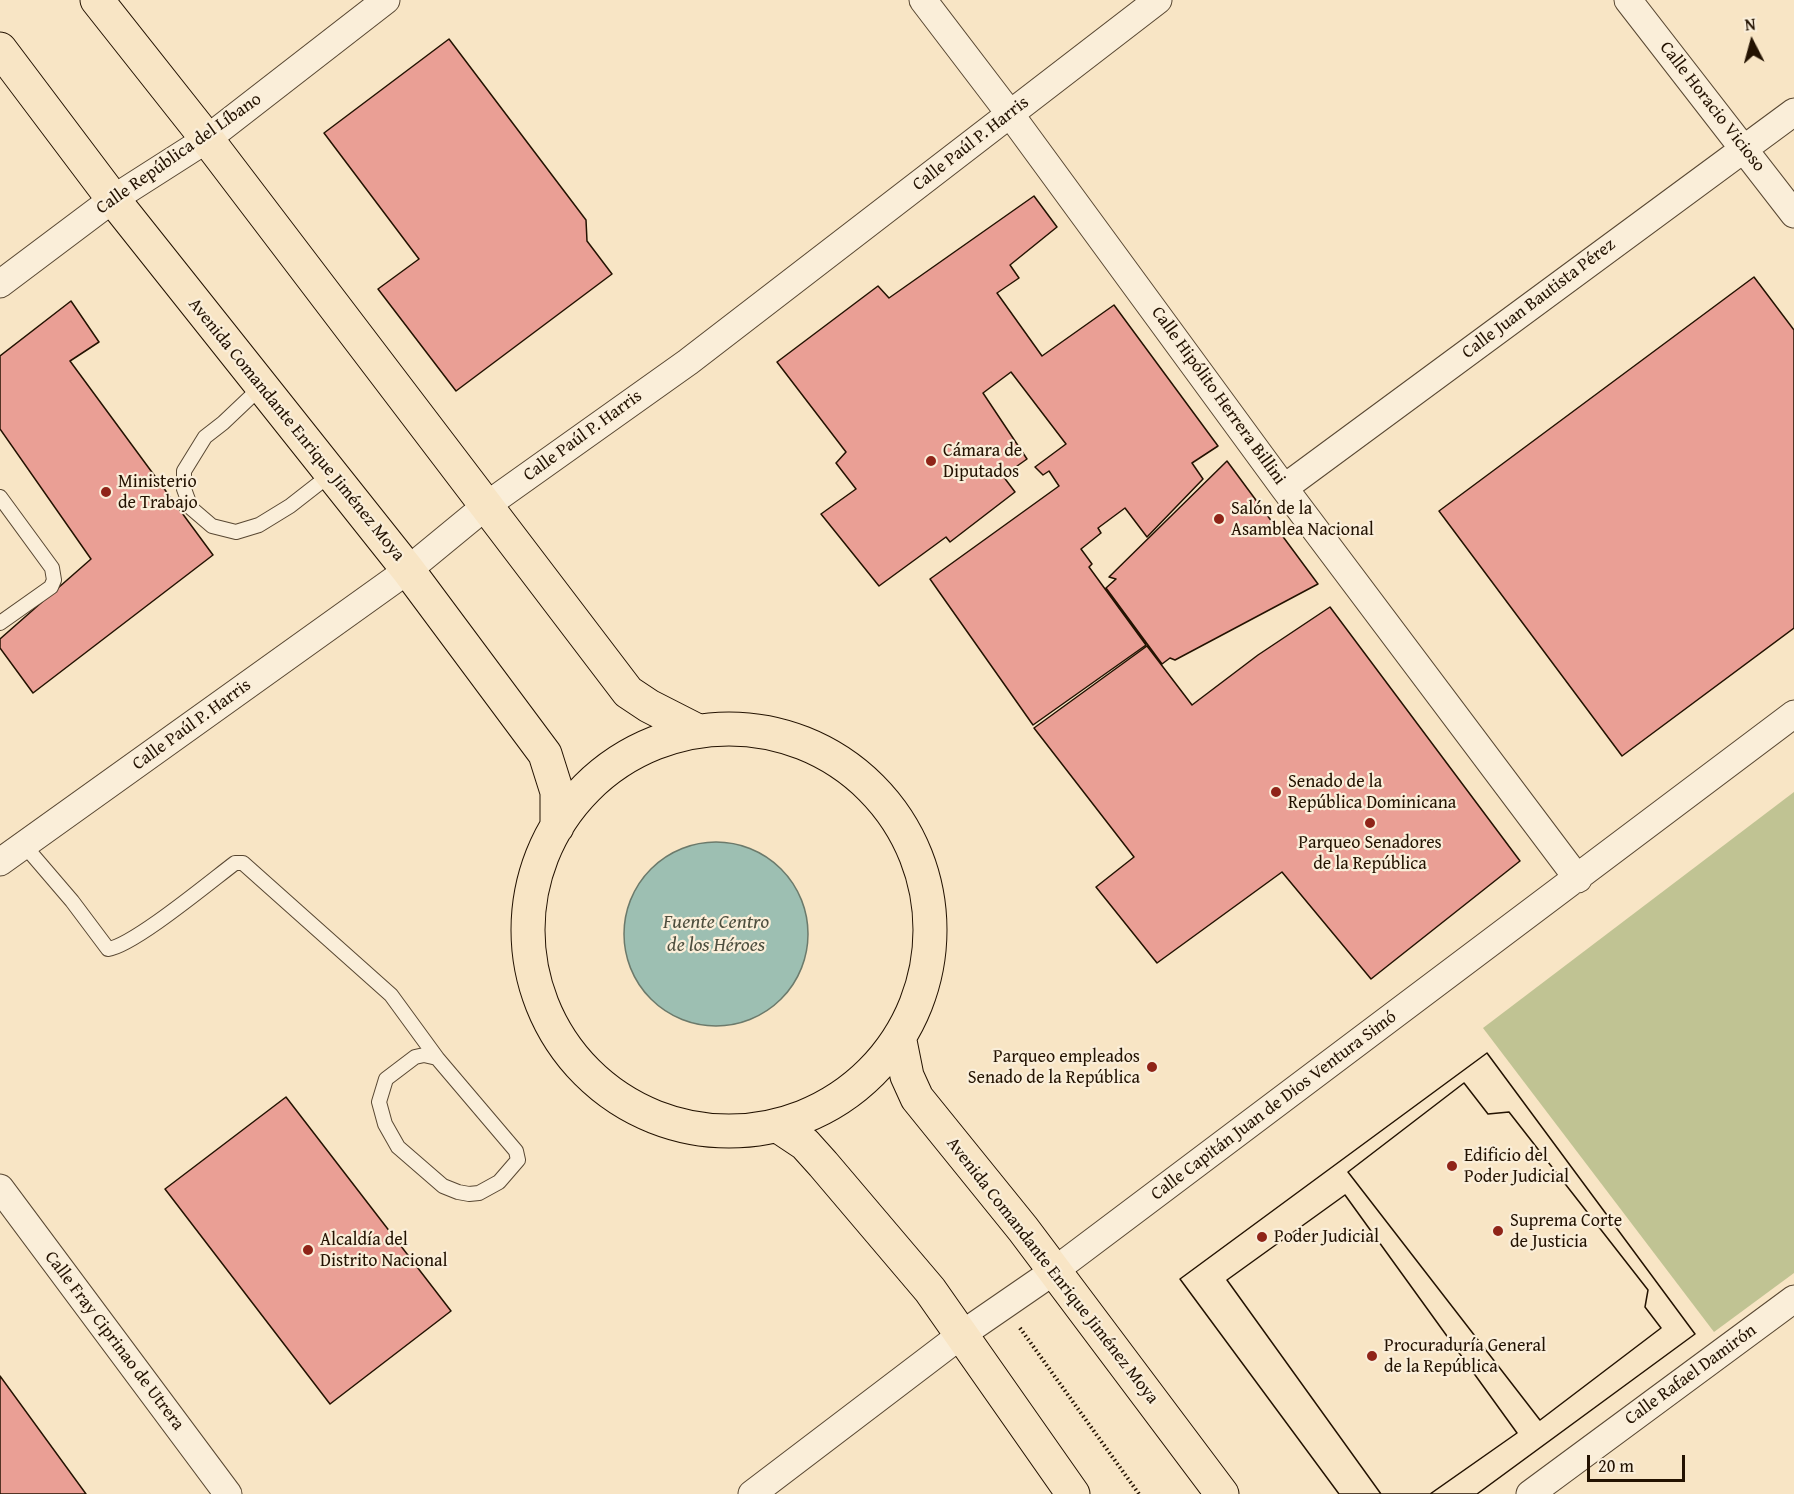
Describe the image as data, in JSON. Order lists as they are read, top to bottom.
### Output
{
  "streets": {
    "main road": ["Avenida Comandante Enrique Jiménez Moya"],
    "street": [
      "Calle Horacio Vicioso",
      "Calle Paúl P. Harris",
      "Calle República del Líbano",
      "Calle Juan Bautista Pérez",
      "Calle Hipólito Herrera Billini",
      "Calle Capitán Juan de Dios Ventura Simó",
      "Calle Fray Ciprinao de Utrera",
      "Calle Rafael Damirón"
    ]
  },
  "crossings": [
    ["Calle Horacio Vicioso", "Calle Juan Bautista Pérez"],
    ["Calle Paúl P. Harris", "Calle Hipólito Herrera Billini"],
    ["Calle Paúl P. Harris", "Avenida Comandante Enrique Jiménez Moya"],
    ["Calle República del Líbano", "Avenida Comandante Enrique Jiménez Moya"],
    ["Calle Juan Bautista Pérez", "Calle Hipólito Herrera Billini"],
    ["Calle Hipólito Herrera Billini", "Calle Capitán Juan de Dios Ventura Simó"],
    ["Avenida Comandante Enrique Jiménez Moya", "Calle Capitán Juan de Dios Ventura Simó"]
  ],
  "water": ["Fuente Centro de los Héroes"],
  "places": [
    "Cámara de Diputados",
    "Ministerio de Trabajo",
    "Salón de la Asamblea Nacional",
    "Senado de la República Dominicana",
    "Parqueo Senadores de la República",
    "Parqueo empleados Senado de la República",
    "Edificio del Poder Judicial",
    "Suprema Corte de Justicia",
    "Poder Judicial",
    "Alcaldía del Distrito Nacional",
    "Procuraduría General de la República"
  ],
  "scale_bar": "20 m",
  "north": "top"
}
